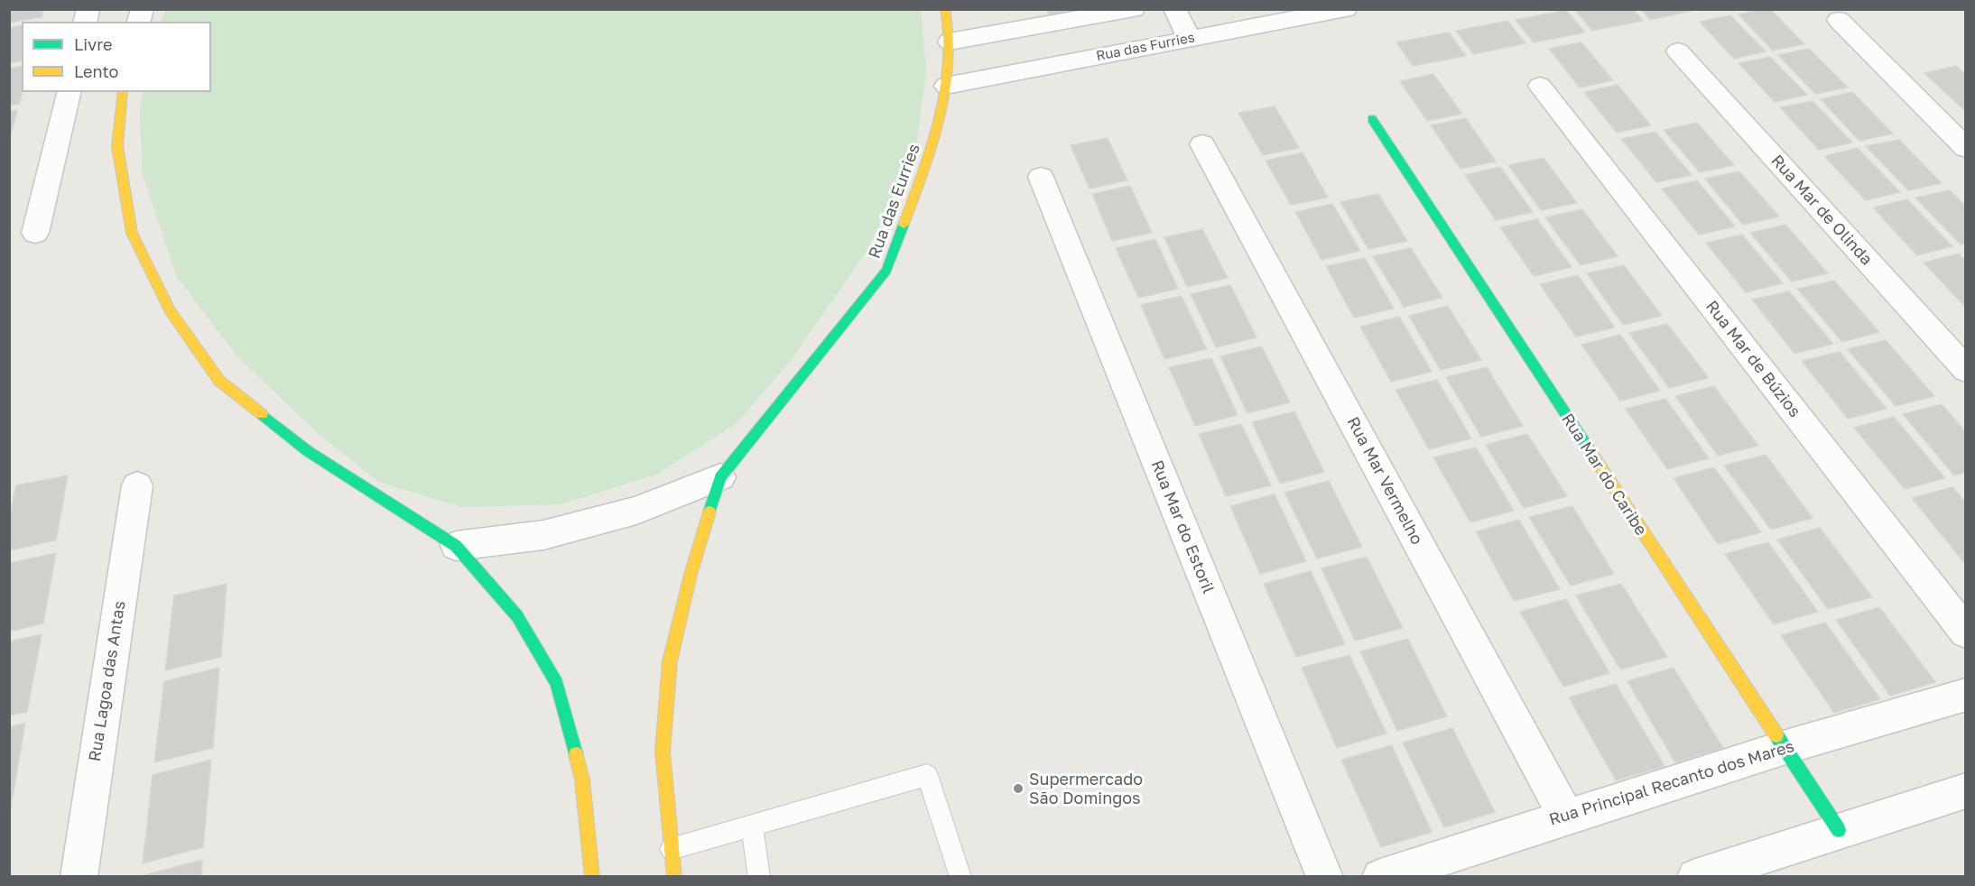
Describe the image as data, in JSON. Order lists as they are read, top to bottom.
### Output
{
  "streets": {
    "street": [
      "Rua das Furries",
      "Rua das Eurries",
      "Rua Mar de Olinda",
      "Rua Mar de Búzios",
      "Rua Mar do Caribe",
      "Rua Mar Vermelho",
      "Rua Mar do Estoril",
      "Rua Lagoa das Antas",
      "Rua Principal Recanto dos Mares"
    ]
  },
  "crossings": [
    ["Rua das Furries", "Rua das Eurries"],
    ["Rua Mar do Caribe", "Rua Principal Recanto dos Mares"],
    ["Rua Mar Vermelho", "Rua Principal Recanto dos Mares"]
  ],
  "places": ["Supermercado São Domingos"],
  "legend": ["Livre", "Lento"]
}
